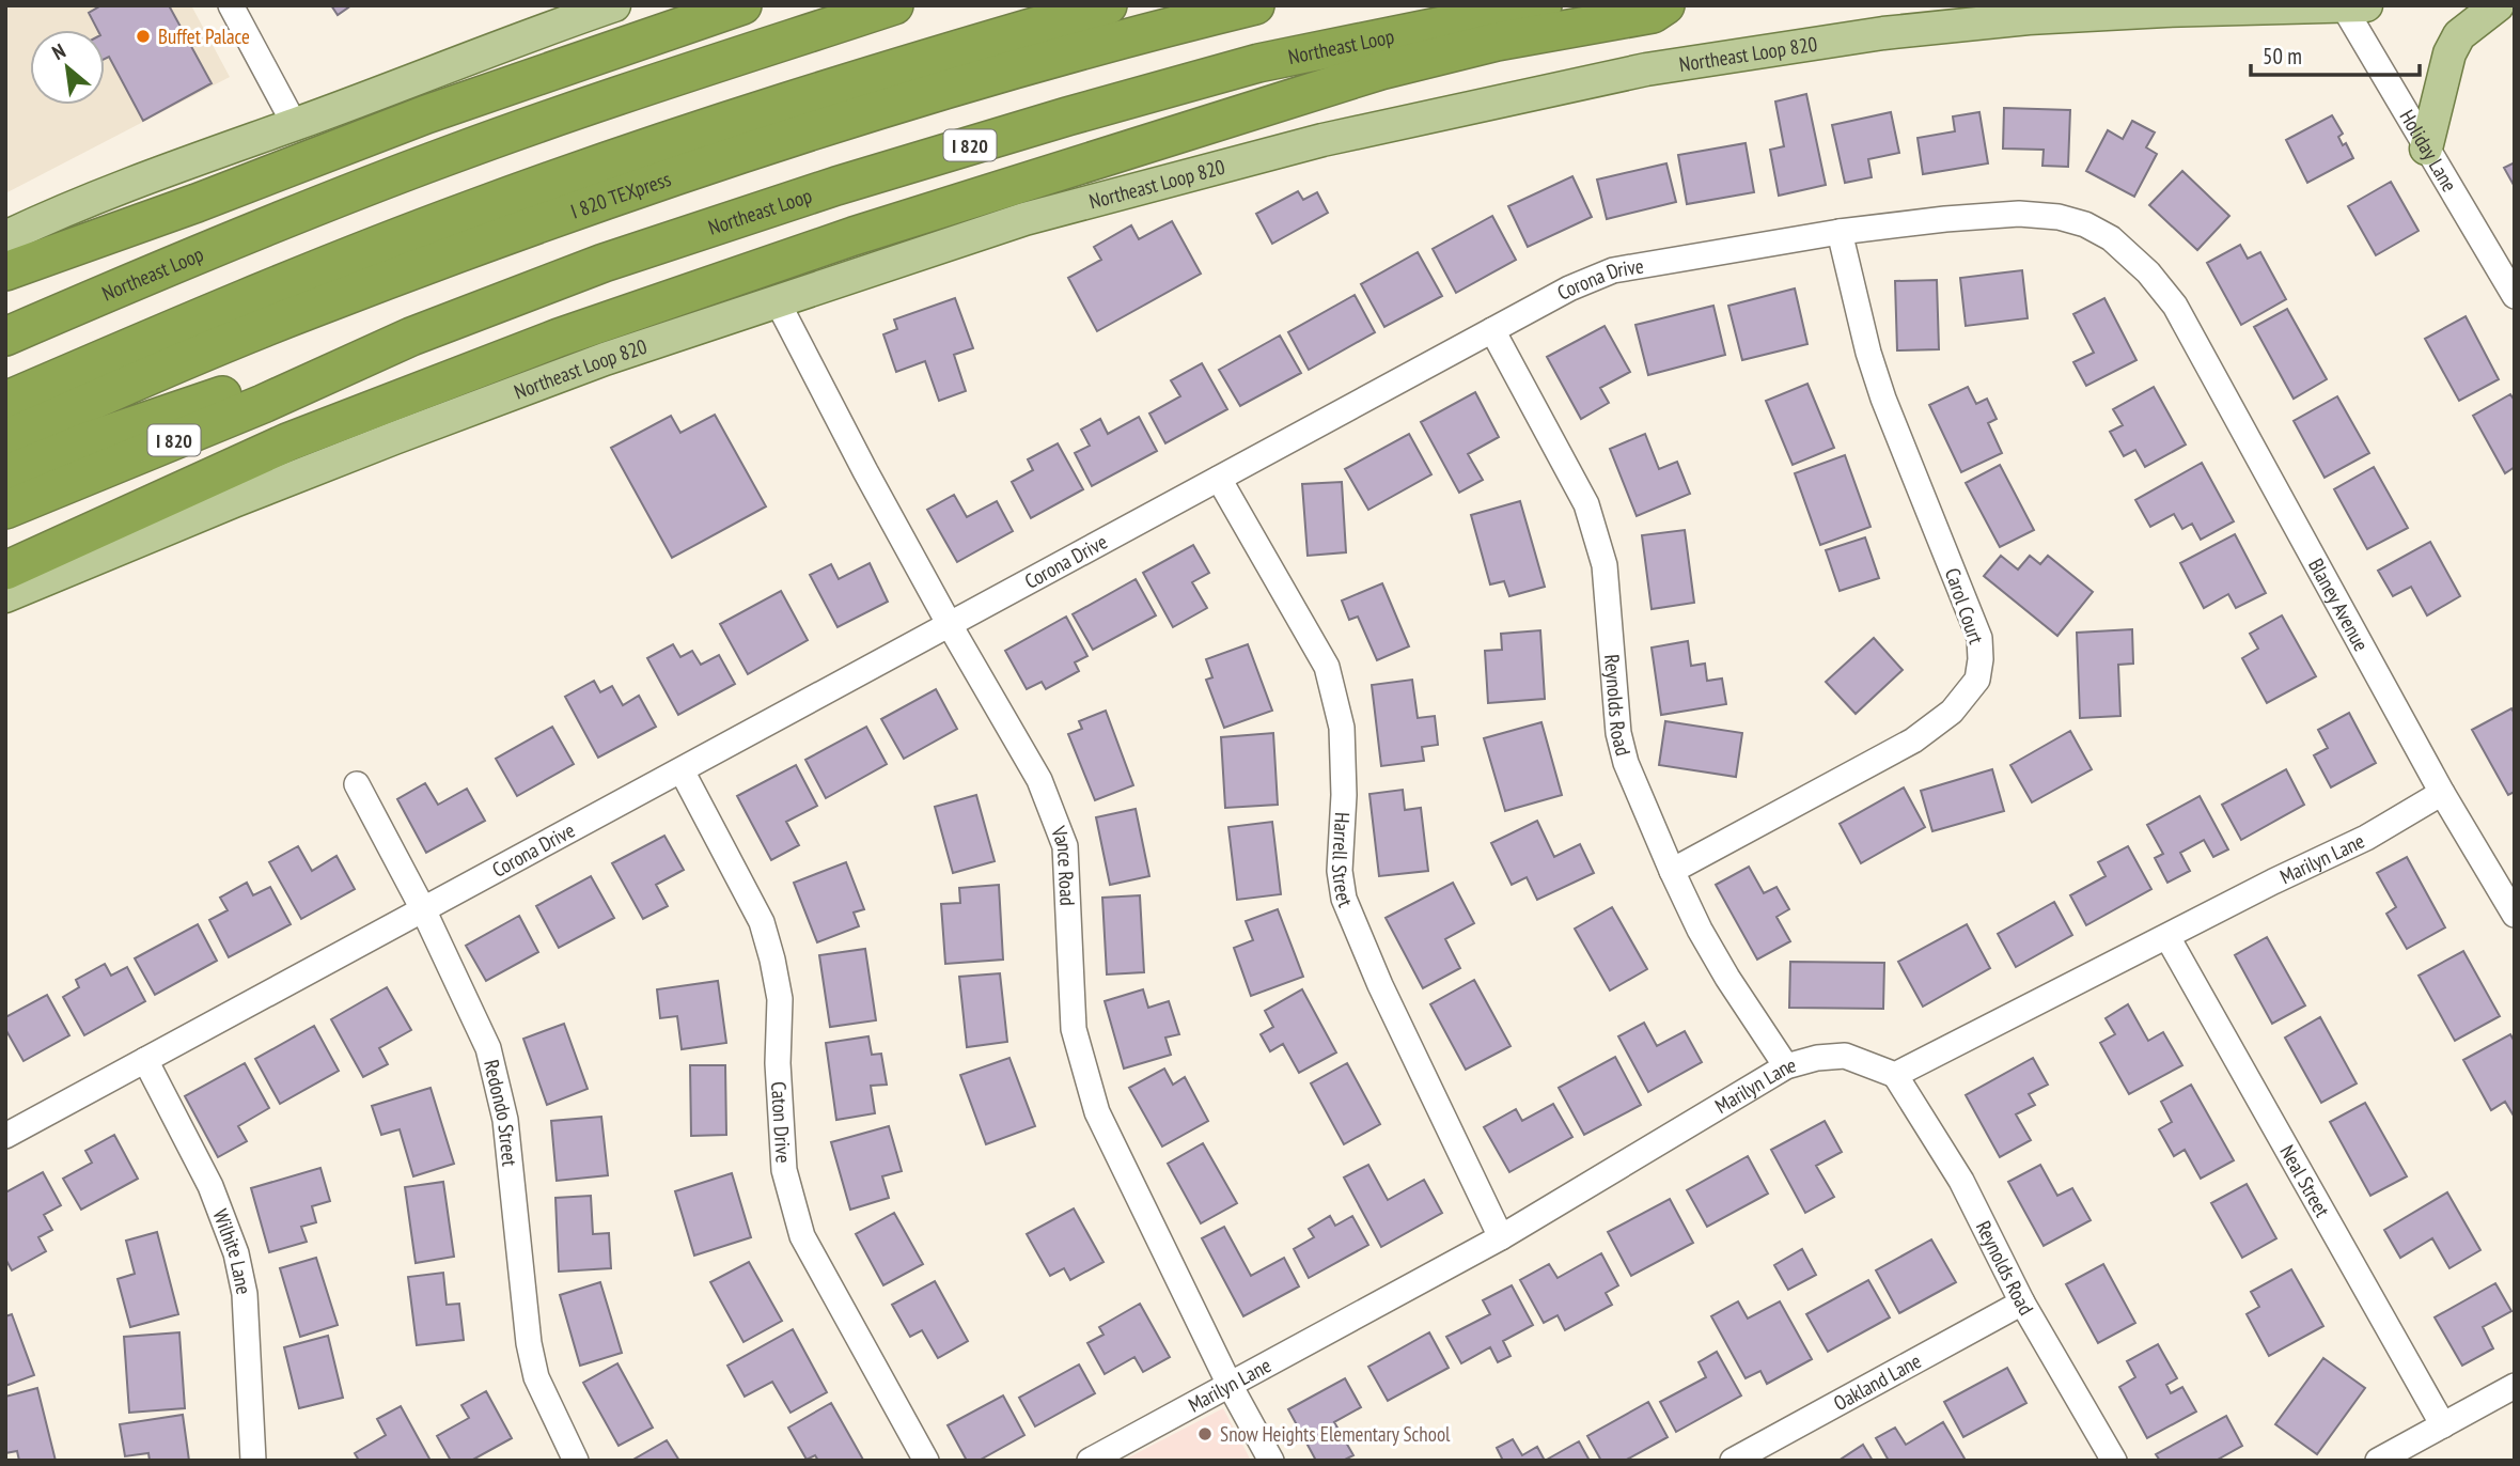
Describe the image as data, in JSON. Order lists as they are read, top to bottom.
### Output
{
  "streets": {
    "highway": ["Northeast Loop", "I 820", "I 820 TEXpress"],
    "main road": ["Northeast Loop 820"],
    "street": [
      "Holiday Lane",
      "Corona Drive",
      "Blaney Avenue",
      "Carol Court",
      "Reynolds Road",
      "Marilyn Lane",
      "Harrell Street",
      "Vance Road",
      "Redondo Street",
      "Caton Drive",
      "Neal Street",
      "Wilhite Lane",
      "Oakland Lane"
    ]
  },
  "crossings": [
    ["Northeast Loop 820", "Holiday Lane"],
    ["Northeast Loop 820", "Vance Road"],
    ["Corona Drive", "Blaney Avenue"],
    ["Corona Drive", "Carol Court"],
    ["Corona Drive", "Reynolds Road"],
    ["Corona Drive", "Harrell Street"],
    ["Corona Drive", "Vance Road"],
    ["Corona Drive", "Redondo Street"],
    ["Corona Drive", "Caton Drive"],
    ["Corona Drive", "Wilhite Lane"],
    ["Blaney Avenue", "Marilyn Lane"],
    ["Carol Court", "Reynolds Road"],
    ["Reynolds Road", "Marilyn Lane"],
    ["Reynolds Road", "Oakland Lane"],
    ["Marilyn Lane", "Harrell Street"],
    ["Marilyn Lane", "Vance Road"],
    ["Marilyn Lane", "Neal Street"]
  ],
  "places": ["Buffet Palace", "Snow Heights Elementary School"],
  "scale_bar": "50 m",
  "north": "top left"
}
